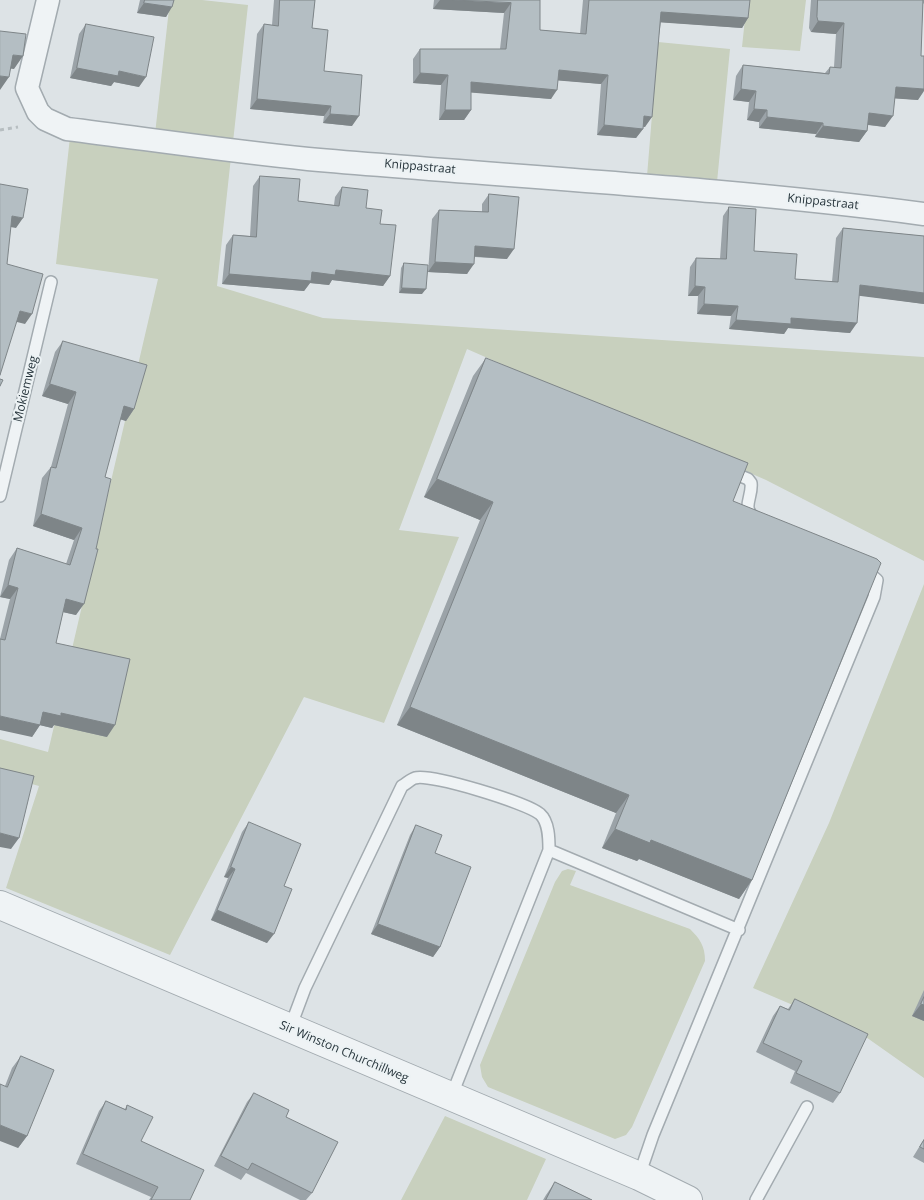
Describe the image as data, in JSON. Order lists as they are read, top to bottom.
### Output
{
  "streets": {
    "street": ["Knippastraat", "Sir Winston Churchillweg"],
    "lane": ["Mokiemweg"]
  }
}
